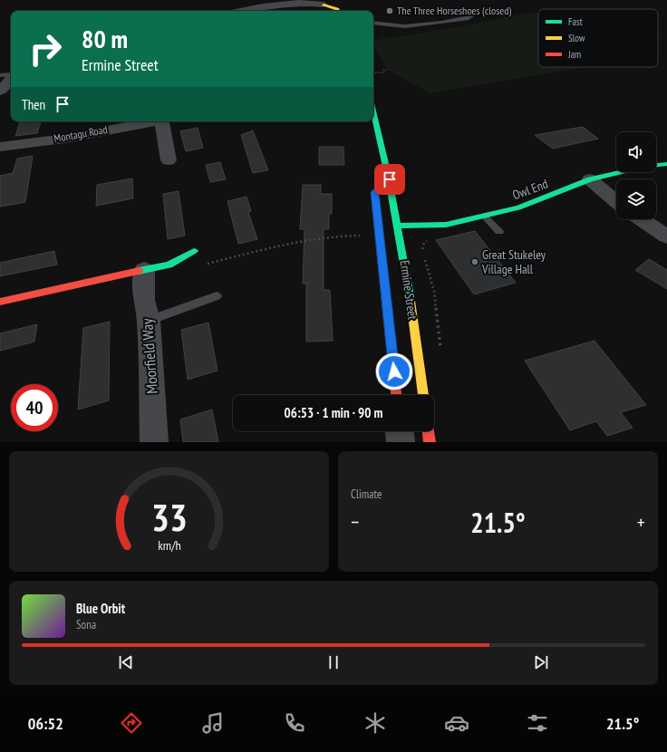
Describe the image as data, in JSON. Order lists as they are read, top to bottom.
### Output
{
  "streets": {
    "street": [
      "Montagu Road",
      "Owl End",
      "Ermine Street",
      "Moorfield Way"
    ]
  },
  "crossings": [
    ["Owl End", "Ermine Street"]
  ],
  "places": ["The Three Horseshoes (closed)", "Great Stukeley Village Hall"],
  "legend": ["Fast", "Slow", "Jam"],
  "page": {
    "turn": ["80 m", "Ermine Street"],
    "then": "Then",
    "limit": "40",
    "trip": "06:53 · 1 min · 90 m",
    "tile": "Climate",
    "heat": ["−", "21.5°", "+"],
    "song": ["Blue Orbit", "Sona"],
    "tabs": ["06:52", "21.5°"],
    "gauge": ["33", "km/h"]
  }
}
